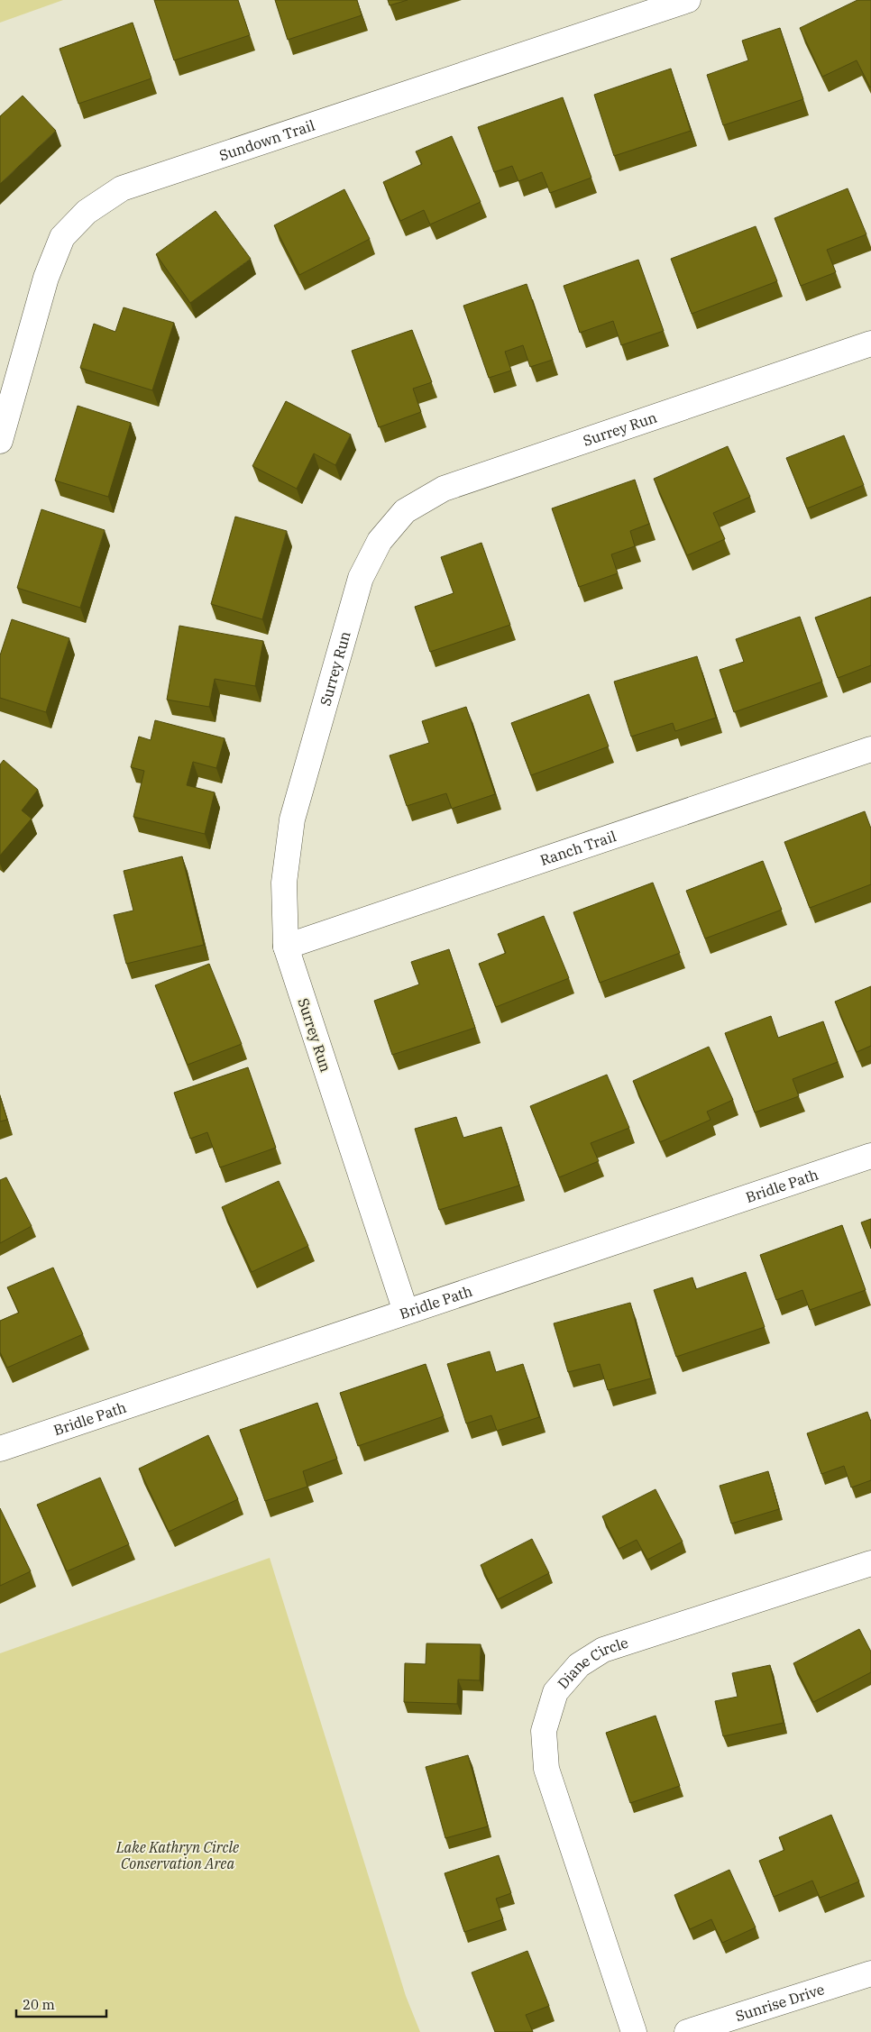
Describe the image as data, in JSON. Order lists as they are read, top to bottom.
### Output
{
  "streets": {
    "street": [
      "Sundown Trail",
      "Surrey Run",
      "Ranch Trail",
      "Bridle Path",
      "Diane Circle",
      "Sunrise Drive"
    ]
  },
  "crossings": [
    ["Surrey Run", "Ranch Trail"],
    ["Surrey Run", "Bridle Path"]
  ],
  "parks": ["Lake Kathryn Circle Conservation Area"],
  "scale_bar": "20 m"
}
